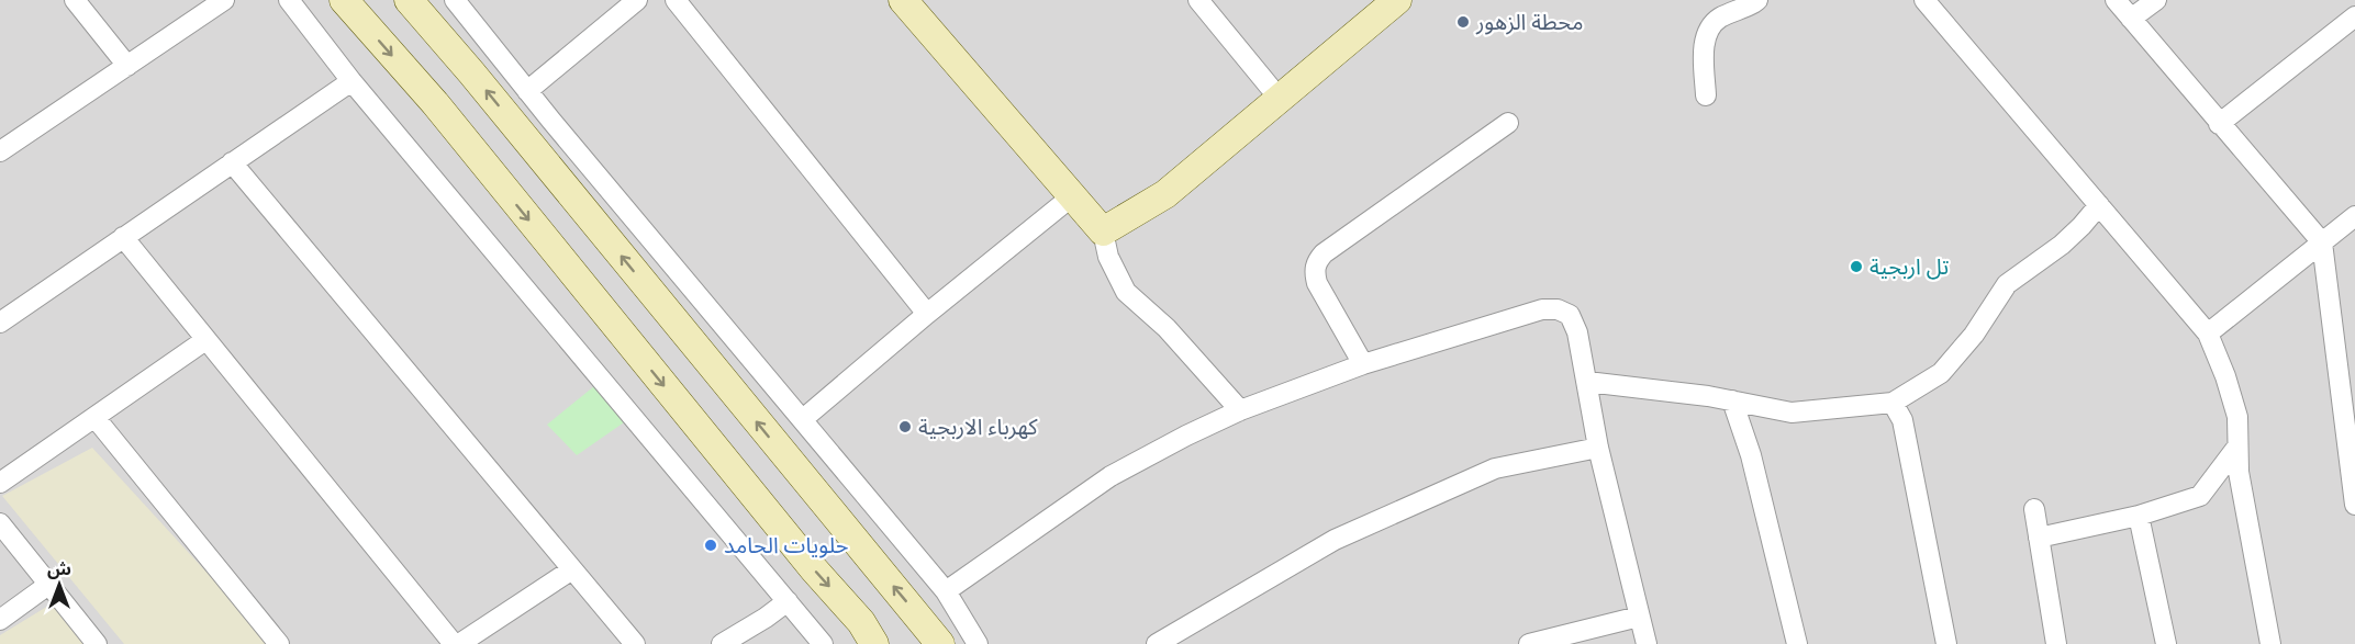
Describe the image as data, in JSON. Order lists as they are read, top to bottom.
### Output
{
  "places": [
    "محطة الزهور",
    "تل اربجية",
    "كهرباء الاربجية",
    "حلويات الحامد"
  ],
  "north": "top"
}
